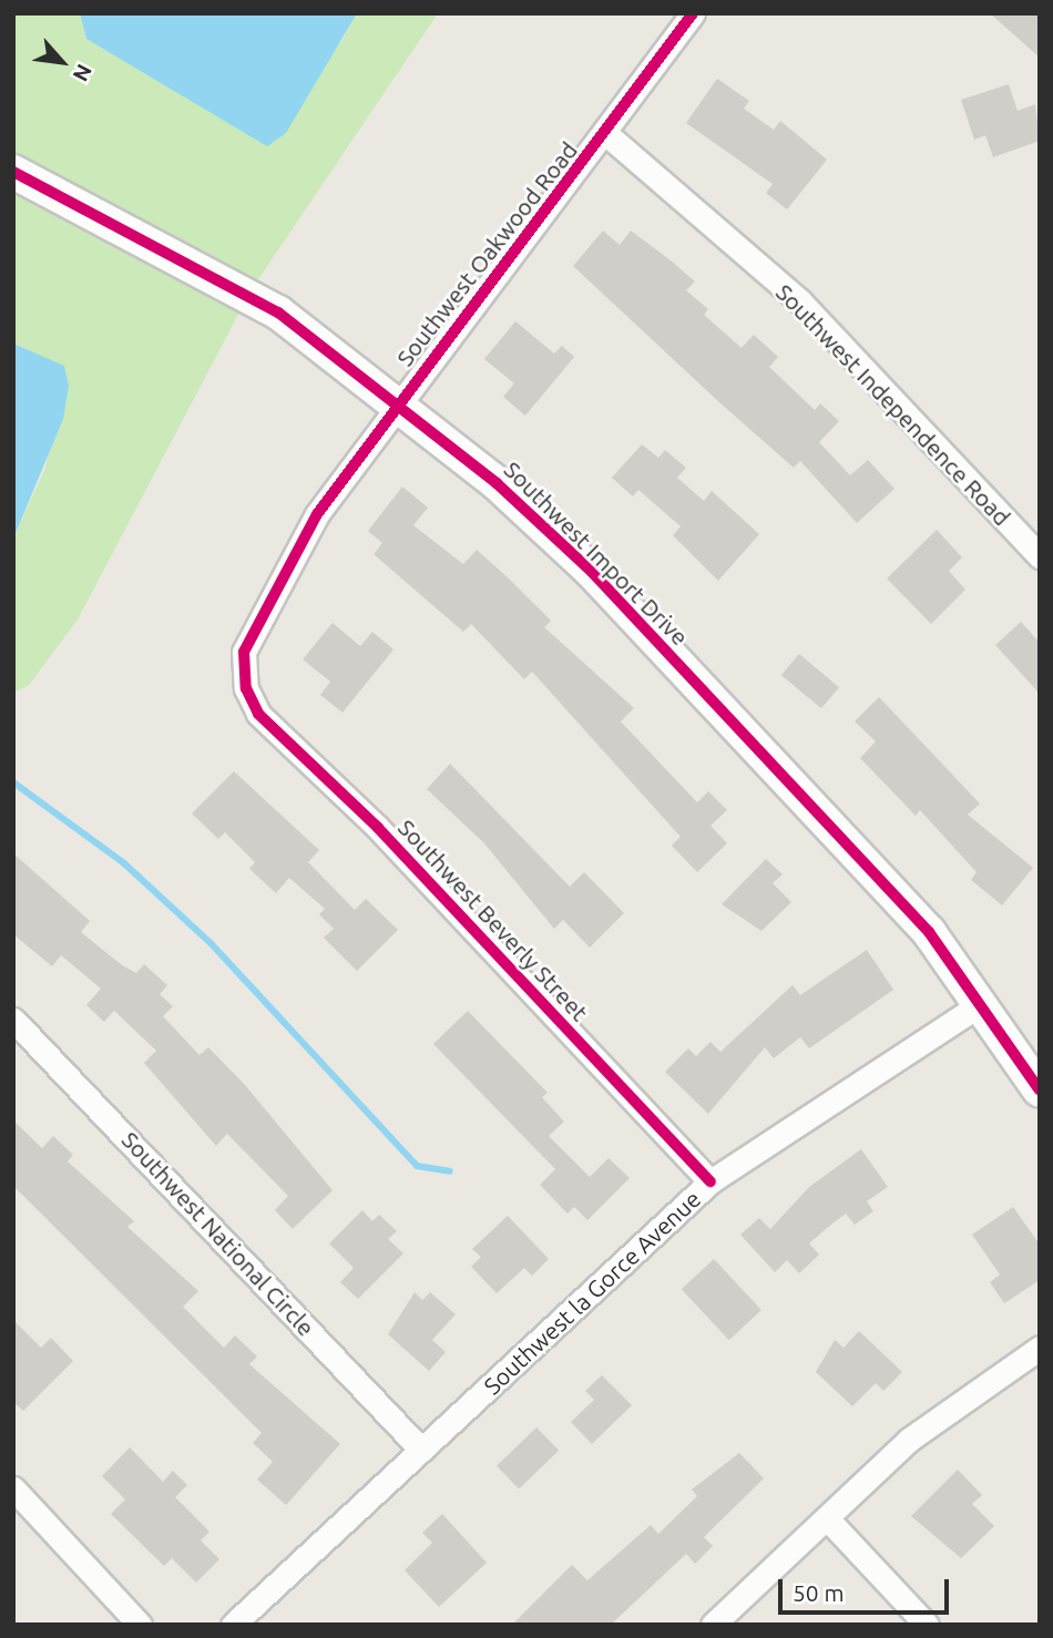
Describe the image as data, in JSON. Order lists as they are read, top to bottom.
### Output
{
  "streets": {
    "street": [
      "Southwest Oakwood Road",
      "Southwest Independence Road",
      "Southwest Import Drive",
      "Southwest Beverly Street",
      "Southwest National Circle",
      "Southwest la Gorce Avenue"
    ]
  },
  "crossings": [
    ["Southwest Oakwood Road", "Southwest Independence Road"],
    ["Southwest Oakwood Road", "Southwest Import Drive"],
    ["Southwest Oakwood Road", "Southwest Beverly Street"],
    ["Southwest Import Drive", "Southwest la Gorce Avenue"],
    ["Southwest Beverly Street", "Southwest la Gorce Avenue"],
    ["Southwest National Circle", "Southwest la Gorce Avenue"]
  ],
  "scale_bar": "50 m",
  "north": "bottom right"
}
